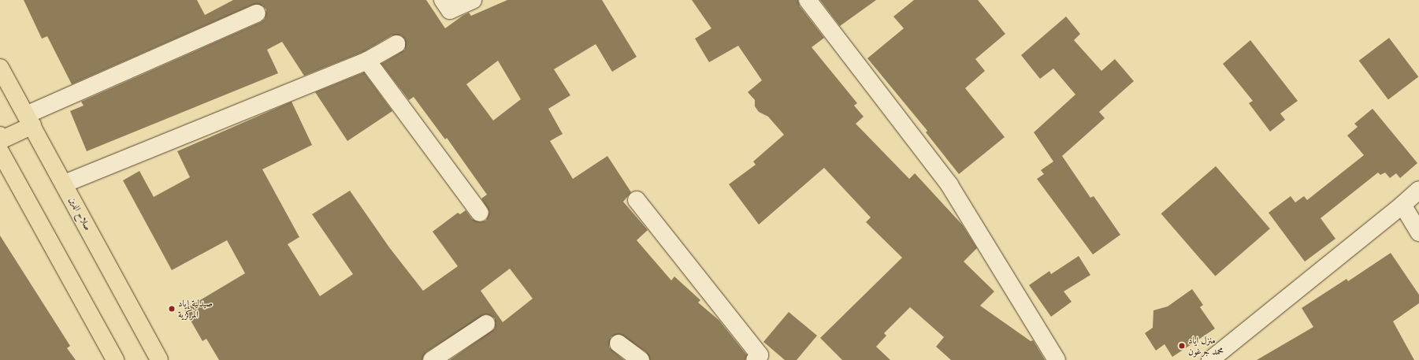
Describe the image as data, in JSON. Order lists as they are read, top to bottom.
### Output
{
  "streets": {
    "highway": ["صلاح الدين"]
  },
  "places": ["صيدلية إياد المركزية", "منزل اياد محمد جرغون"]
}
